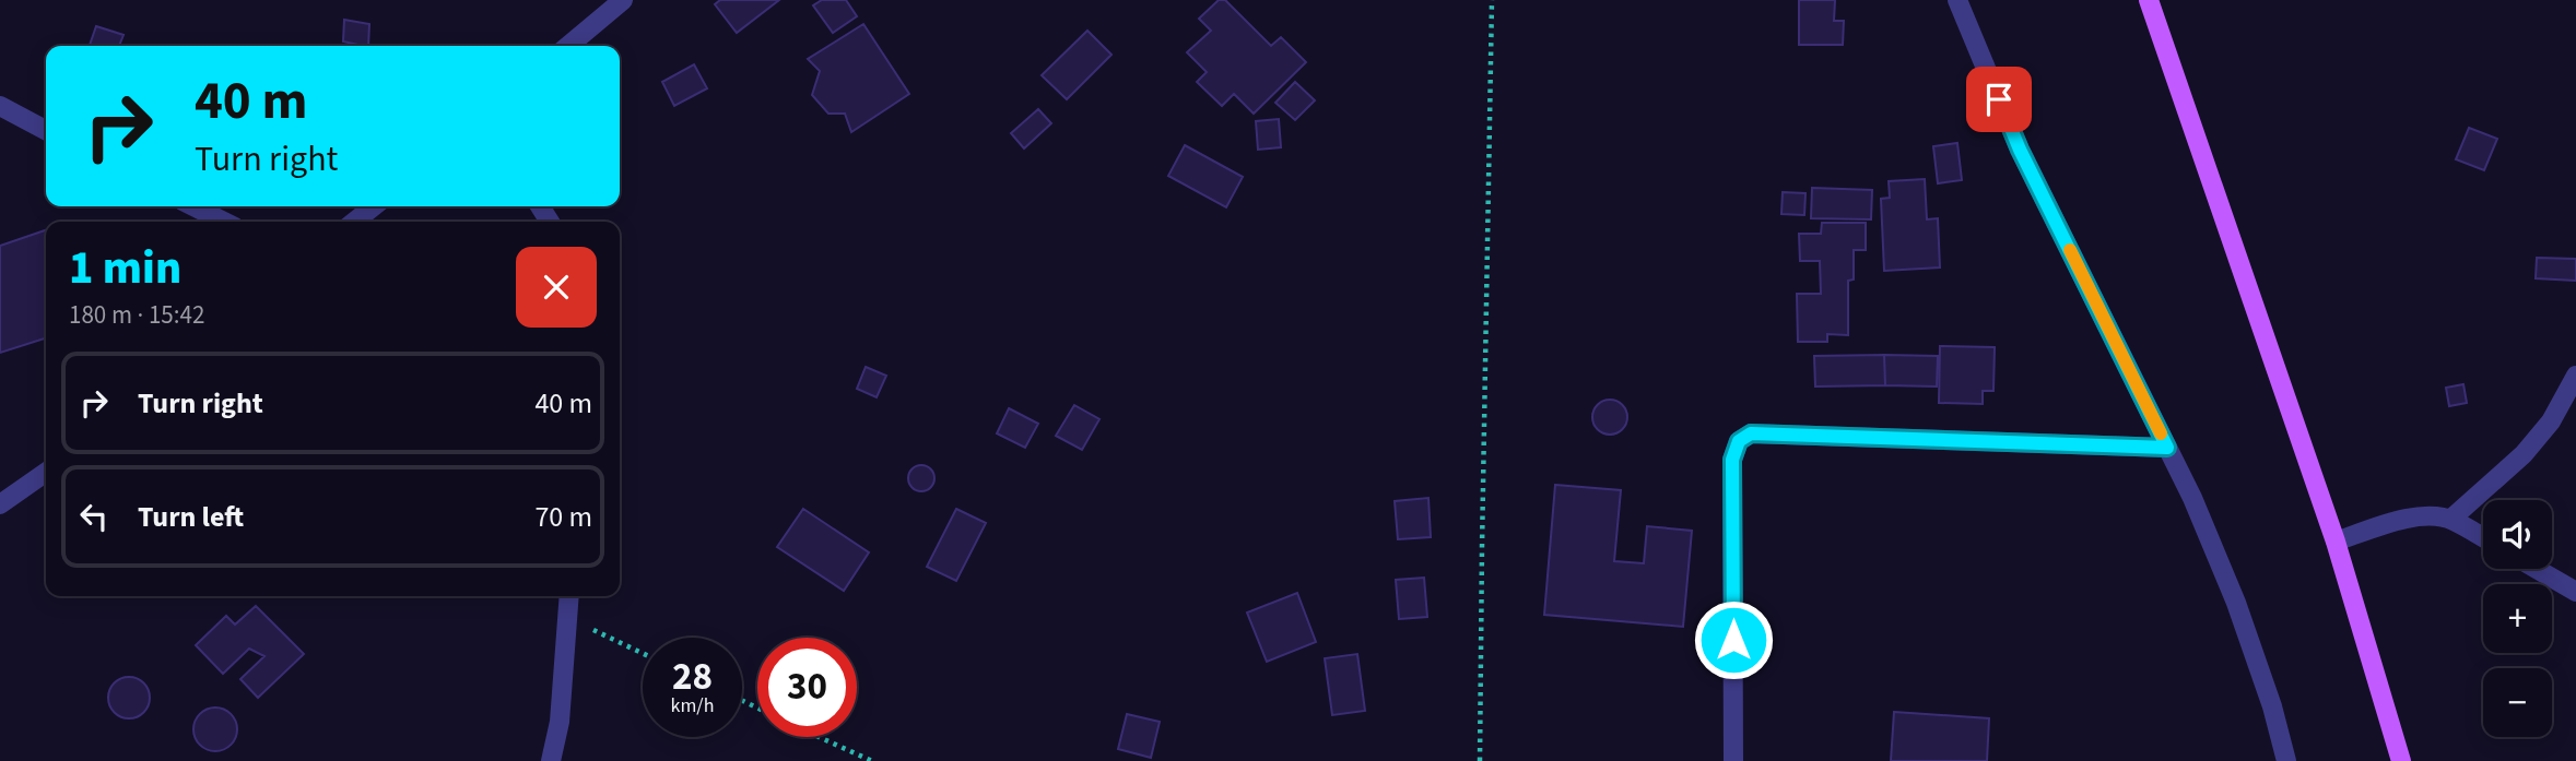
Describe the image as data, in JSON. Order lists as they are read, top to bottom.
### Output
{
  "page": {
    "turn": ["40 m", "Turn right"],
    "heading": ["1 min", "180 m · 15:42"],
    "list": [
      {
        "name": "Turn right",
        "value": "40 m"
      },
      {
        "name": "Turn left",
        "value": "70 m"
      }
    ],
    "map_buttons": ["+", "−"],
    "speed": "28 km/h",
    "limit": "30"
  }
}
